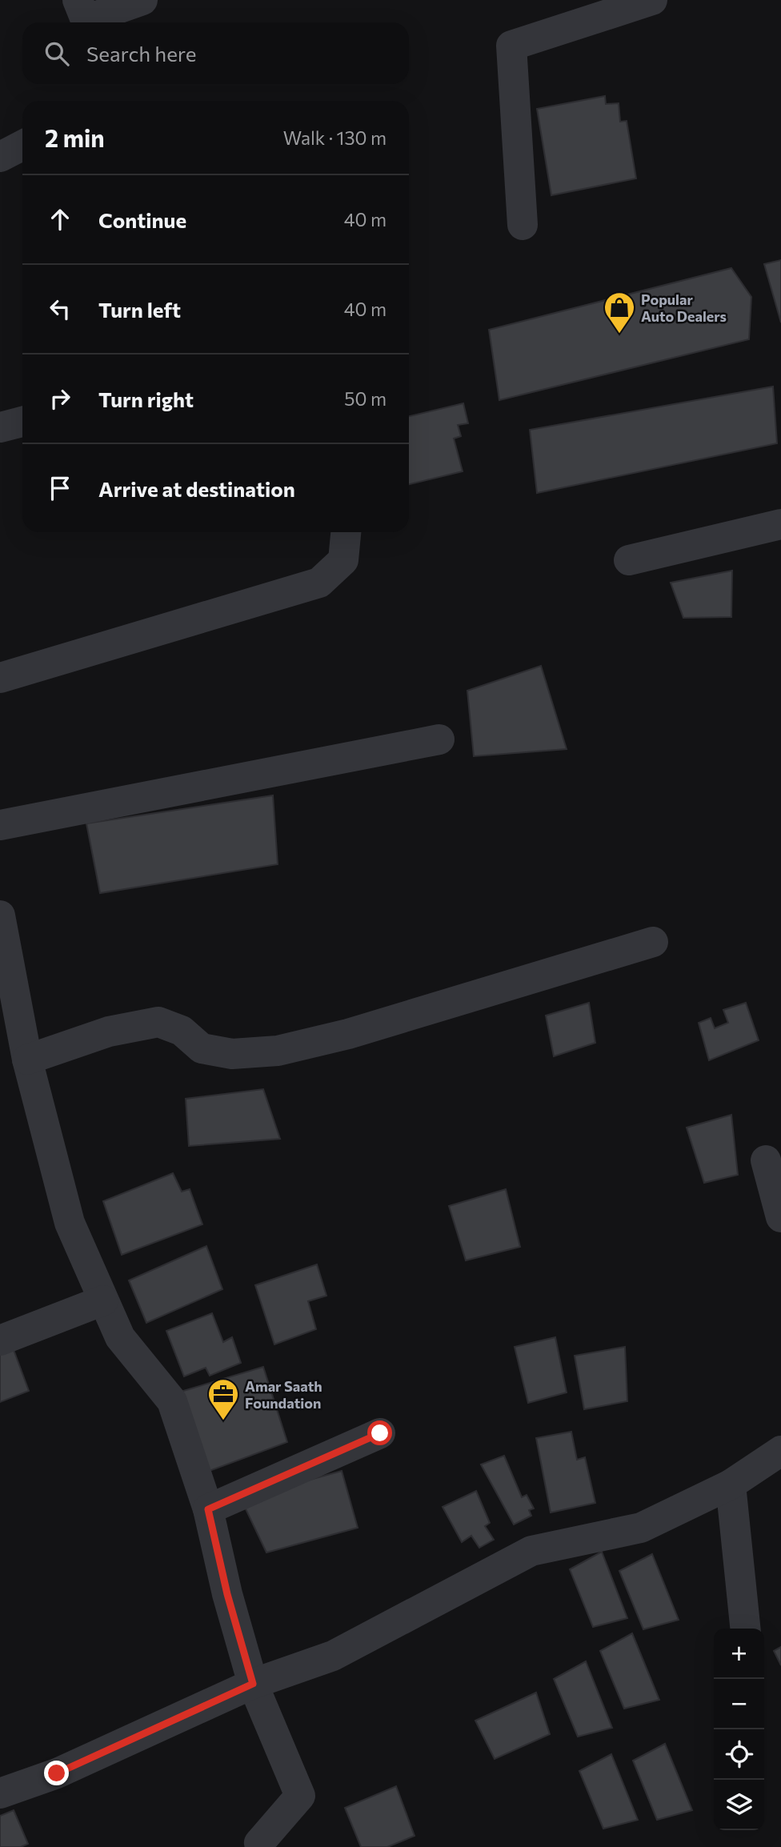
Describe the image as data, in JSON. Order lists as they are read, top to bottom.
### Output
{
  "places": {
    "shop": ["Popular Auto Dealers"],
    "office": ["Amar Saath Foundation"]
  },
  "page": {
    "search": "Search here",
    "heading": ["2 min", "Walk · 130 m"],
    "list": [
      ["Continue", "40 m"],
      ["Turn left", "40 m"],
      ["Turn right", "50 m"],
      "Arrive at destination"
    ],
    "map_buttons": ["+", "−"]
  }
}
